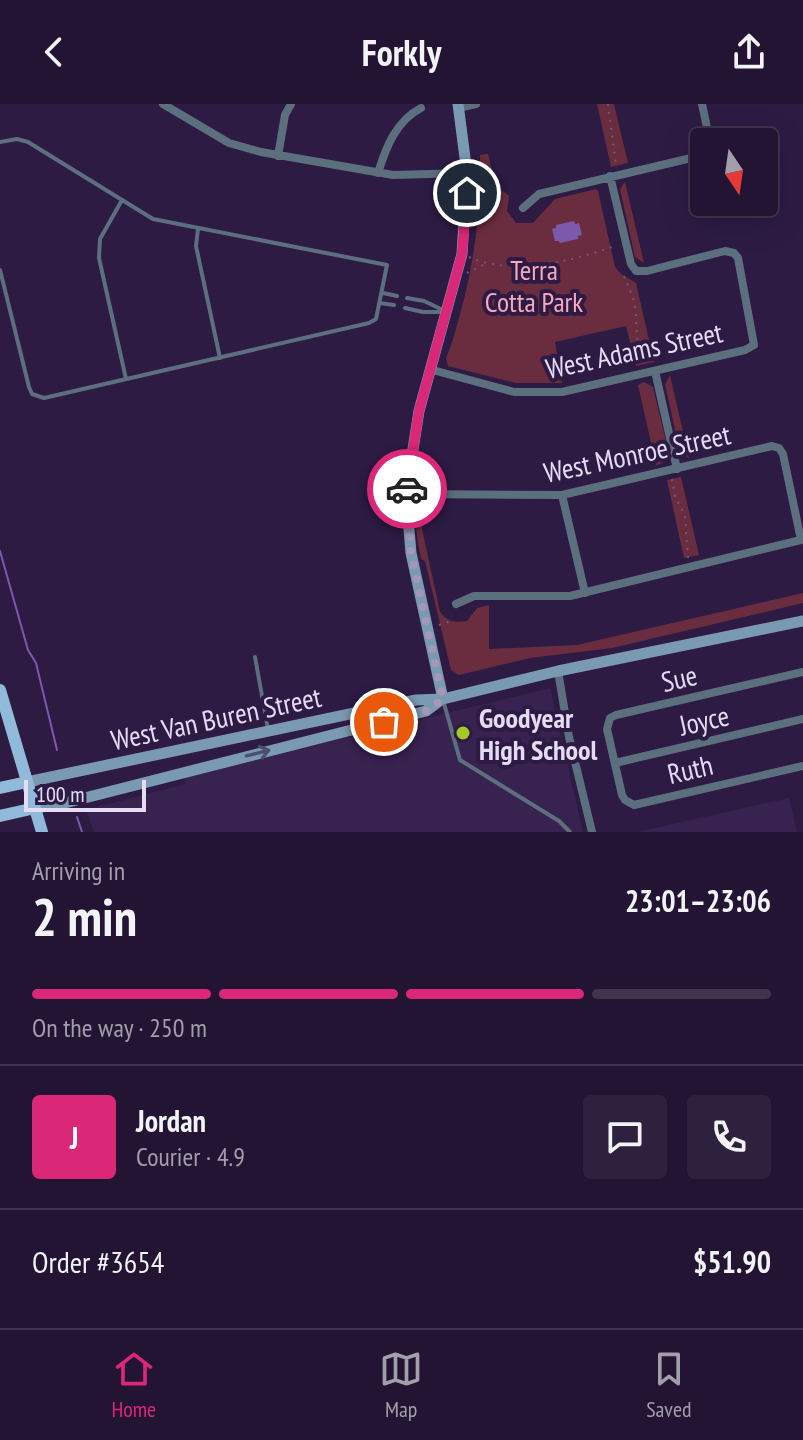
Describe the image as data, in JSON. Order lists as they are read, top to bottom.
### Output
{
  "streets": {
    "main road": ["West Van Buren Street"],
    "street": [
      "West Adams Street",
      "West Monroe Street",
      "Sue",
      "Joyce",
      "Ruth"
    ]
  },
  "crossings": [
    ["Sue", "Joyce"],
    ["Sue", "Ruth"],
    ["Joyce", "Ruth"]
  ],
  "parks": ["Terra Cotta Park"],
  "places": ["Goodyear High School"],
  "scale_bar": "100 m",
  "north": "bottom",
  "page": {
    "header": "Forkly",
    "scale": "100 m",
    "heading": ["2 min", "Arriving in", "23:01–23:06"],
    "panel": [
      "Jordan",
      "Courier · 4.9",
      "Order #3654",
      "$51.90"
    ],
    "bar": "On the way · 250 m",
    "round": "J",
    "tabs": ["Home", "Map", "Saved"]
  }
}
